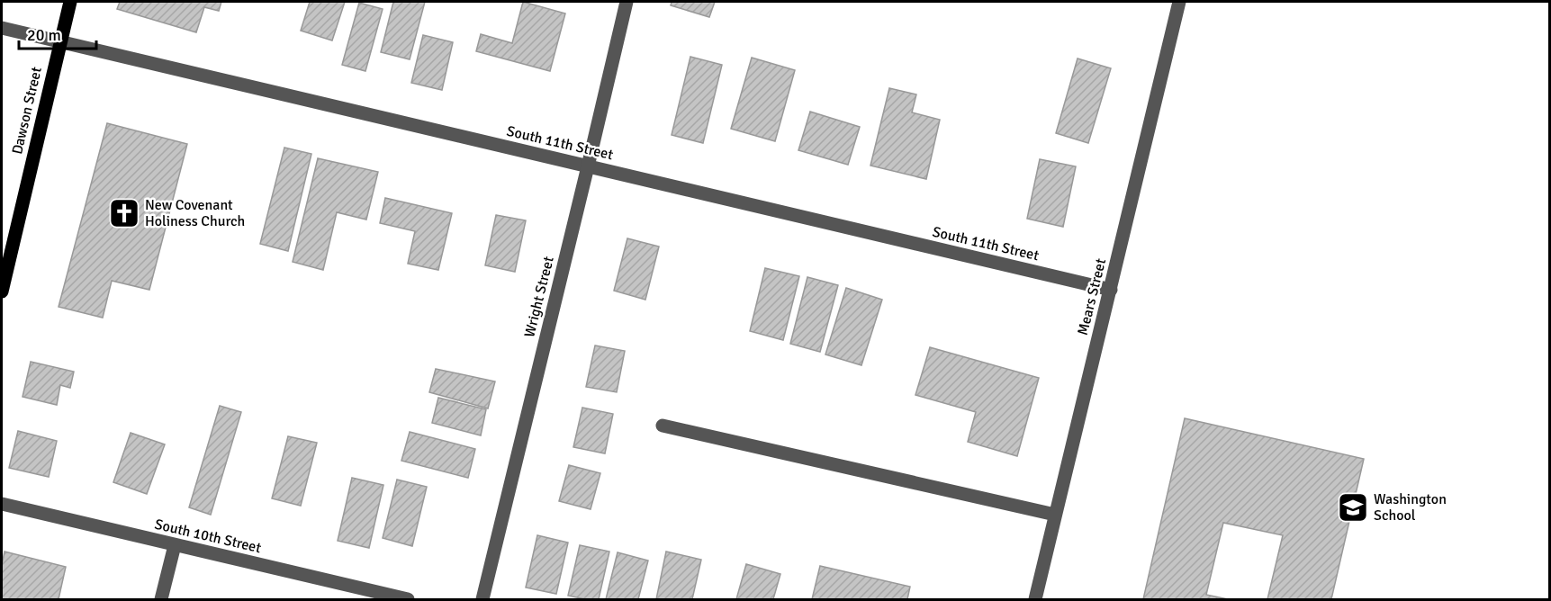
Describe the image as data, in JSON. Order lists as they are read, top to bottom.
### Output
{
  "streets": {
    "main road": ["Dawson Street"],
    "street": [
      "South 11th Street",
      "Wright Street",
      "Mears Street",
      "South 10th Street"
    ]
  },
  "crossings": [
    ["Dawson Street", "South 11th Street"],
    ["South 11th Street", "Wright Street"],
    ["South 11th Street", "Mears Street"]
  ],
  "places": {
    "church": ["New Covenant Holiness Church"],
    "school or university": ["Washington School"]
  },
  "scale_bar": "20 m"
}
